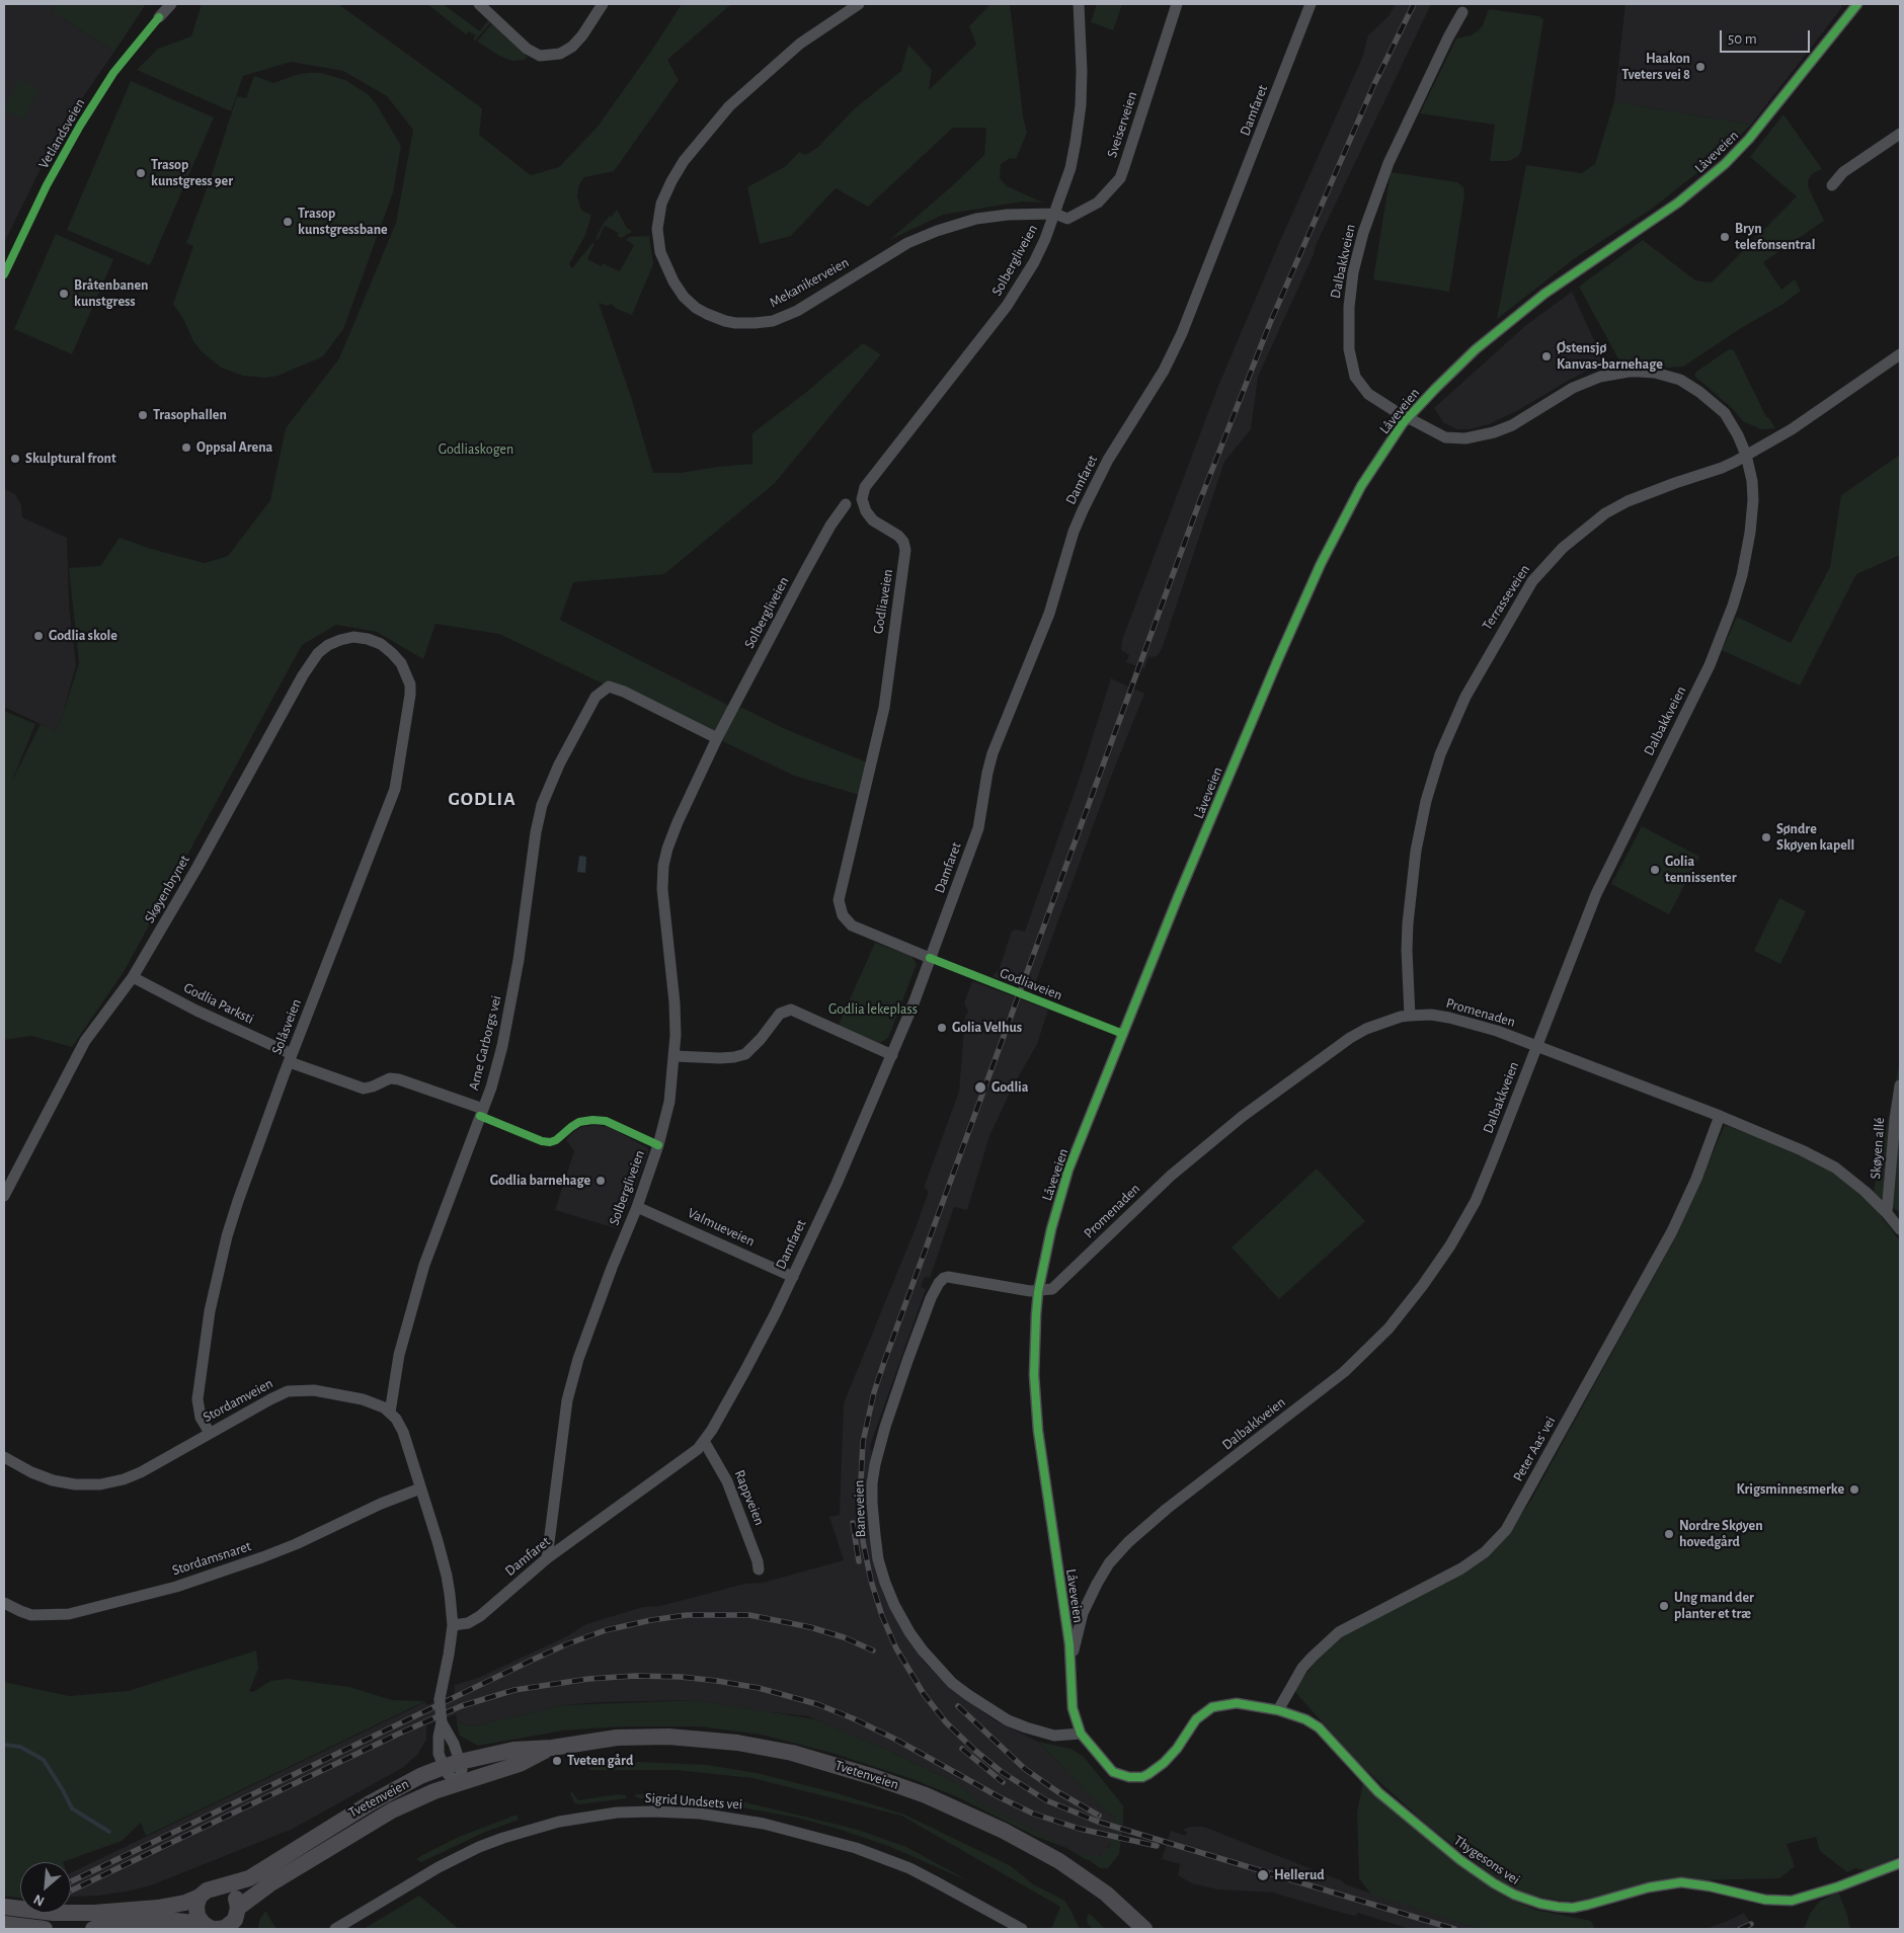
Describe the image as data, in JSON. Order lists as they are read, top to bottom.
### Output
{
  "streets": {
    "main road": ["Tvetenveien"],
    "street": [
      "Damfaret",
      "Sveiserveien",
      "Låveveien",
      "Solbergliveien",
      "Dalbakkveien",
      "Mekanikerveien",
      "Terrasseveien",
      "Godliaveien",
      "Skøyenbrynet",
      "Godlia Parksti",
      "Promenaden",
      "Solåsveien",
      "Arne Garborgs vei",
      "Skøyen allé",
      "Valmueveien",
      "Stordamveien",
      "Peter Aas’ vei",
      "Rappveien",
      "Baneveien",
      "Stordamsnaret",
      "Sigrid Undsets vei",
      "Thygesons vei"
    ],
    "cycle path": ["Vetlandsveien"]
  },
  "crossings": [
    ["Damfaret", "Solbergliveien"],
    ["Damfaret", "Godliaveien"],
    ["Damfaret", "Valmueveien"],
    ["Damfaret", "Stordamveien"],
    ["Damfaret", "Rappveien"],
    ["Sveiserveien", "Solbergliveien"],
    ["Sveiserveien", "Mekanikerveien"],
    ["Låveveien", "Dalbakkveien"],
    ["Låveveien", "Promenaden"],
    ["Låveveien", "Baneveien"],
    ["Låveveien", "Thygesons vei"],
    ["Solbergliveien", "Mekanikerveien"],
    ["Solbergliveien", "Godliaveien"],
    ["Solbergliveien", "Arne Garborgs vei"],
    ["Solbergliveien", "Valmueveien"],
    ["Dalbakkveien", "Terrasseveien"],
    ["Dalbakkveien", "Promenaden"],
    ["Terrasseveien", "Promenaden"],
    ["Skøyenbrynet", "Godlia Parksti"],
    ["Skøyenbrynet", "Solåsveien"],
    ["Godlia Parksti", "Solåsveien"],
    ["Godlia Parksti", "Arne Garborgs vei"],
    ["Promenaden", "Skøyen allé"],
    ["Promenaden", "Peter Aas’ vei"],
    ["Promenaden", "Baneveien"],
    ["Solåsveien", "Stordamveien"],
    ["Arne Garborgs vei", "Stordamveien"],
    ["Stordamveien", "Stordamsnaret"],
    ["Stordamveien", "Tvetenveien"],
    ["Peter Aas’ vei", "Thygesons vei"]
  ],
  "districts": ["GODLIA"],
  "parks": ["Godliaskogen", "Godlia lekeplass"],
  "places": [
    "Haakon Tveters vei 8",
    "Trasop kunstgress 9er",
    "Trasop kunstgressbane",
    "Bryn telefonsentral",
    "Bråtenbanen kunstgress",
    "Østensjø Kanvas-barnehage",
    "Trasophallen",
    "Oppsal Arena",
    "Skulptural front",
    "Godlia skole",
    "Søndre Skøyen kapell",
    "Golia tennissenter",
    "Golia Velhus",
    "Godlia",
    "Godlia barnehage",
    "Krigsminnesmerke",
    "Nordre Skøyen hovedgård",
    "Ung mand der planter et træ",
    "Tveten gård",
    "Hellerud"
  ],
  "scale_bar": "50 m",
  "north": "bottom left"
}
